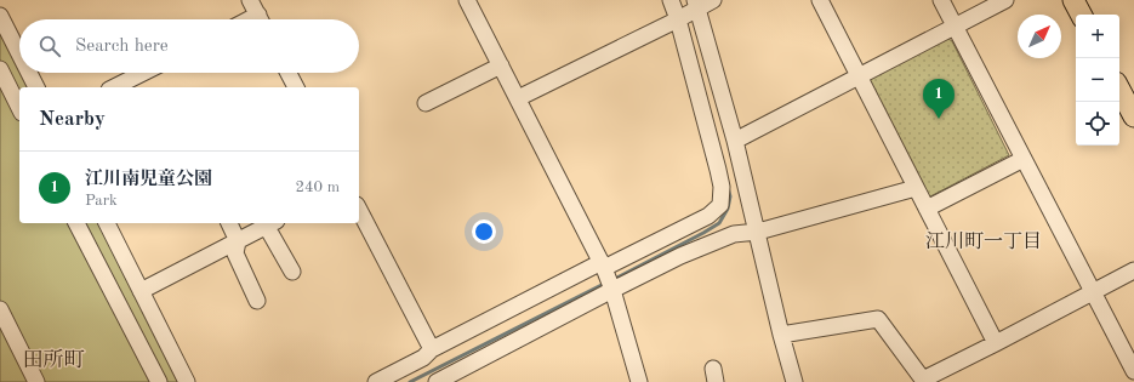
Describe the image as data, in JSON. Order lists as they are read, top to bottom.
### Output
{
  "districts": ["江川町一丁目", "田所町"],
  "north": "top right",
  "page": {
    "map_buttons": ["+", "−"],
    "search": "Search here",
    "pins": "1",
    "heading": "Nearby",
    "list": [
      {
        "mark": "1",
        "name": "江川南児童公園",
        "note": "Park",
        "value": "240 m"
      }
    ]
  }
}
